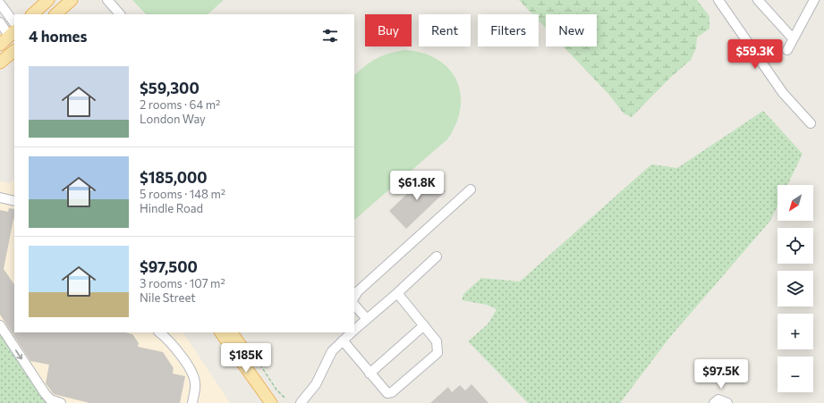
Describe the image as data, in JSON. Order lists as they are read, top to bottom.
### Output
{
  "north": "bottom left",
  "page": {
    "chip": [
      "Buy",
      "Rent",
      "Filters",
      "New"
    ],
    "heading": "4 homes",
    "price": [
      "$59.3K",
      "$61.8K",
      "$185K",
      "$97.5K"
    ],
    "list": [
      {
        "name": "$59,300",
        "note": "2 rooms · 64 m² · London Way"
      },
      {
        "name": "$185,000",
        "note": "5 rooms · 148 m² · Hindle Road"
      },
      {
        "name": "$97,500",
        "note": "3 rooms · 107 m² · Nile Street"
      }
    ],
    "map_buttons": ["+", "−"]
  }
}
